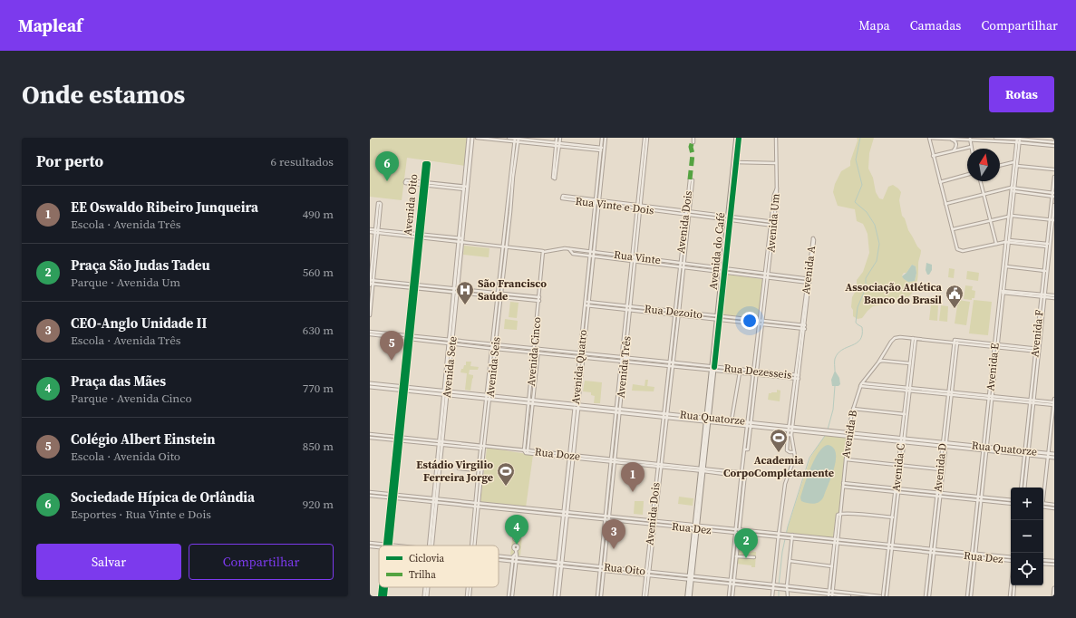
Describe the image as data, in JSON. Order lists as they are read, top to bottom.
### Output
{
  "streets": {
    "main road": ["Avenida do Café"],
    "street": [
      "Avenida Oito",
      "Rua Vinte e Dois",
      "Avenida Dois",
      "Avenida Um",
      "Rua Vinte",
      "Avenida A",
      "Rua Dezoito",
      "Avenida F",
      "Avenida Cinco",
      "Avenida Sete",
      "Avenida Seis",
      "Avenida Quatro",
      "Avenida Três",
      "Avenida E",
      "Rua Dezesseis",
      "Rua Quatorze",
      "Avenida B",
      "Rua Doze",
      "Avenida C",
      "Avenida D",
      "Rua Dez",
      "Rua Oito"
    ]
  },
  "crossings": [
    ["Avenida Oito", "Rua Dezesseis"],
    ["Avenida Oito", "Rua Quatorze"],
    ["Avenida Oito", "Rua Doze"],
    ["Avenida Oito", "Rua Dez"],
    ["Rua Vinte e Dois", "Avenida Dois"],
    ["Rua Vinte e Dois", "Avenida Um"],
    ["Rua Vinte e Dois", "Avenida do Café"],
    ["Rua Vinte e Dois", "Avenida Quatro"],
    ["Rua Vinte e Dois", "Avenida Três"],
    ["Avenida Dois", "Rua Vinte"],
    ["Avenida Dois", "Rua Dezoito"],
    ["Avenida Dois", "Rua Dezesseis"],
    ["Avenida Dois", "Rua Quatorze"],
    ["Avenida Dois", "Rua Doze"],
    ["Avenida Dois", "Rua Dez"],
    ["Avenida Dois", "Rua Oito"],
    ["Avenida Um", "Rua Vinte"],
    ["Avenida Um", "Rua Dezoito"],
    ["Avenida Um", "Rua Dezesseis"],
    ["Avenida Um", "Rua Quatorze"],
    ["Avenida Um", "Rua Doze"],
    ["Avenida Um", "Rua Dez"],
    ["Avenida Um", "Rua Oito"],
    ["Avenida do Café", "Rua Vinte"],
    ["Avenida do Café", "Rua Dezoito"],
    ["Avenida do Café", "Rua Dezesseis"],
    ["Avenida do Café", "Rua Quatorze"],
    ["Avenida do Café", "Rua Doze"],
    ["Avenida do Café", "Rua Dez"],
    ["Avenida do Café", "Rua Oito"],
    ["Rua Vinte", "Avenida A"],
    ["Rua Vinte", "Avenida Cinco"],
    ["Rua Vinte", "Avenida Quatro"],
    ["Rua Vinte", "Avenida Três"],
    ["Avenida A", "Rua Dezoito"],
    ["Avenida A", "Rua Dezesseis"],
    ["Avenida A", "Rua Quatorze"],
    ["Avenida A", "Rua Dez"],
    ["Avenida A", "Rua Oito"],
    ["Rua Dezoito", "Avenida Quatro"],
    ["Rua Dezoito", "Avenida Três"],
    ["Avenida F", "Rua Quatorze"],
    ["Avenida Cinco", "Rua Dezesseis"],
    ["Avenida Cinco", "Rua Quatorze"],
    ["Avenida Cinco", "Rua Doze"],
    ["Avenida Sete", "Rua Dezesseis"],
    ["Avenida Sete", "Rua Quatorze"],
    ["Avenida Sete", "Rua Doze"],
    ["Avenida Sete", "Rua Dez"],
    ["Avenida Seis", "Rua Dezesseis"],
    ["Avenida Seis", "Rua Quatorze"],
    ["Avenida Seis", "Rua Doze"],
    ["Avenida Seis", "Rua Dez"],
    ["Avenida Quatro", "Rua Dezesseis"],
    ["Avenida Quatro", "Rua Quatorze"],
    ["Avenida Quatro", "Rua Doze"],
    ["Avenida Quatro", "Rua Dez"],
    ["Avenida Quatro", "Rua Oito"],
    ["Avenida Três", "Rua Dezesseis"],
    ["Avenida Três", "Rua Quatorze"],
    ["Avenida Três", "Rua Doze"],
    ["Avenida Três", "Rua Dez"],
    ["Avenida Três", "Rua Oito"],
    ["Avenida E", "Rua Quatorze"],
    ["Avenida E", "Rua Dez"],
    ["Rua Quatorze", "Avenida B"],
    ["Rua Quatorze", "Avenida C"],
    ["Rua Quatorze", "Avenida D"],
    ["Avenida B", "Rua Dez"],
    ["Avenida B", "Rua Oito"],
    ["Avenida C", "Rua Dez"],
    ["Avenida C", "Rua Oito"],
    ["Avenida D", "Rua Dez"]
  ],
  "places": {
    "hospital": ["São Francisco Saúde"],
    "public building": ["Associação Atlética Banco do Brasil"],
    "sports": ["Academia CorpoCompletamente", "Estádio Virgilio Ferreira Jorge"]
  },
  "legend": ["Ciclovia", "Trilha"],
  "north": "top",
  "page": {
    "header": "Mapleaf",
    "nav": ["Mapa", "Camadas", "Compartilhar"],
    "buttons": [
      "Rotas",
      ["Salvar", "Compartilhar"]
    ],
    "title": "Onde estamos",
    "heading": ["Por perto", "6 resultados"],
    "pins": [
      "6",
      "5",
      "1",
      "4",
      "3",
      "2"
    ],
    "list": [
      {
        "mark": "1",
        "name": "EE Oswaldo Ribeiro Junqueira",
        "note": "Escola · Avenida Três",
        "value": "490 m"
      },
      {
        "mark": "2",
        "name": "Praça São Judas Tadeu",
        "note": "Parque · Avenida Um",
        "value": "560 m"
      },
      {
        "mark": "3",
        "name": "CEO-Anglo Unidade II",
        "note": "Escola · Avenida Três",
        "value": "630 m"
      },
      {
        "mark": "4",
        "name": "Praça das Mães",
        "note": "Parque · Avenida Cinco",
        "value": "770 m"
      },
      {
        "mark": "5",
        "name": "Colégio Albert Einstein",
        "note": "Escola · Avenida Oito",
        "value": "850 m"
      },
      {
        "mark": "6",
        "name": "Sociedade Hípica de Orlândia",
        "note": "Esportes · Rua Vinte e Dois",
        "value": "920 m"
      }
    ],
    "map_buttons": ["+", "−"]
  }
}
